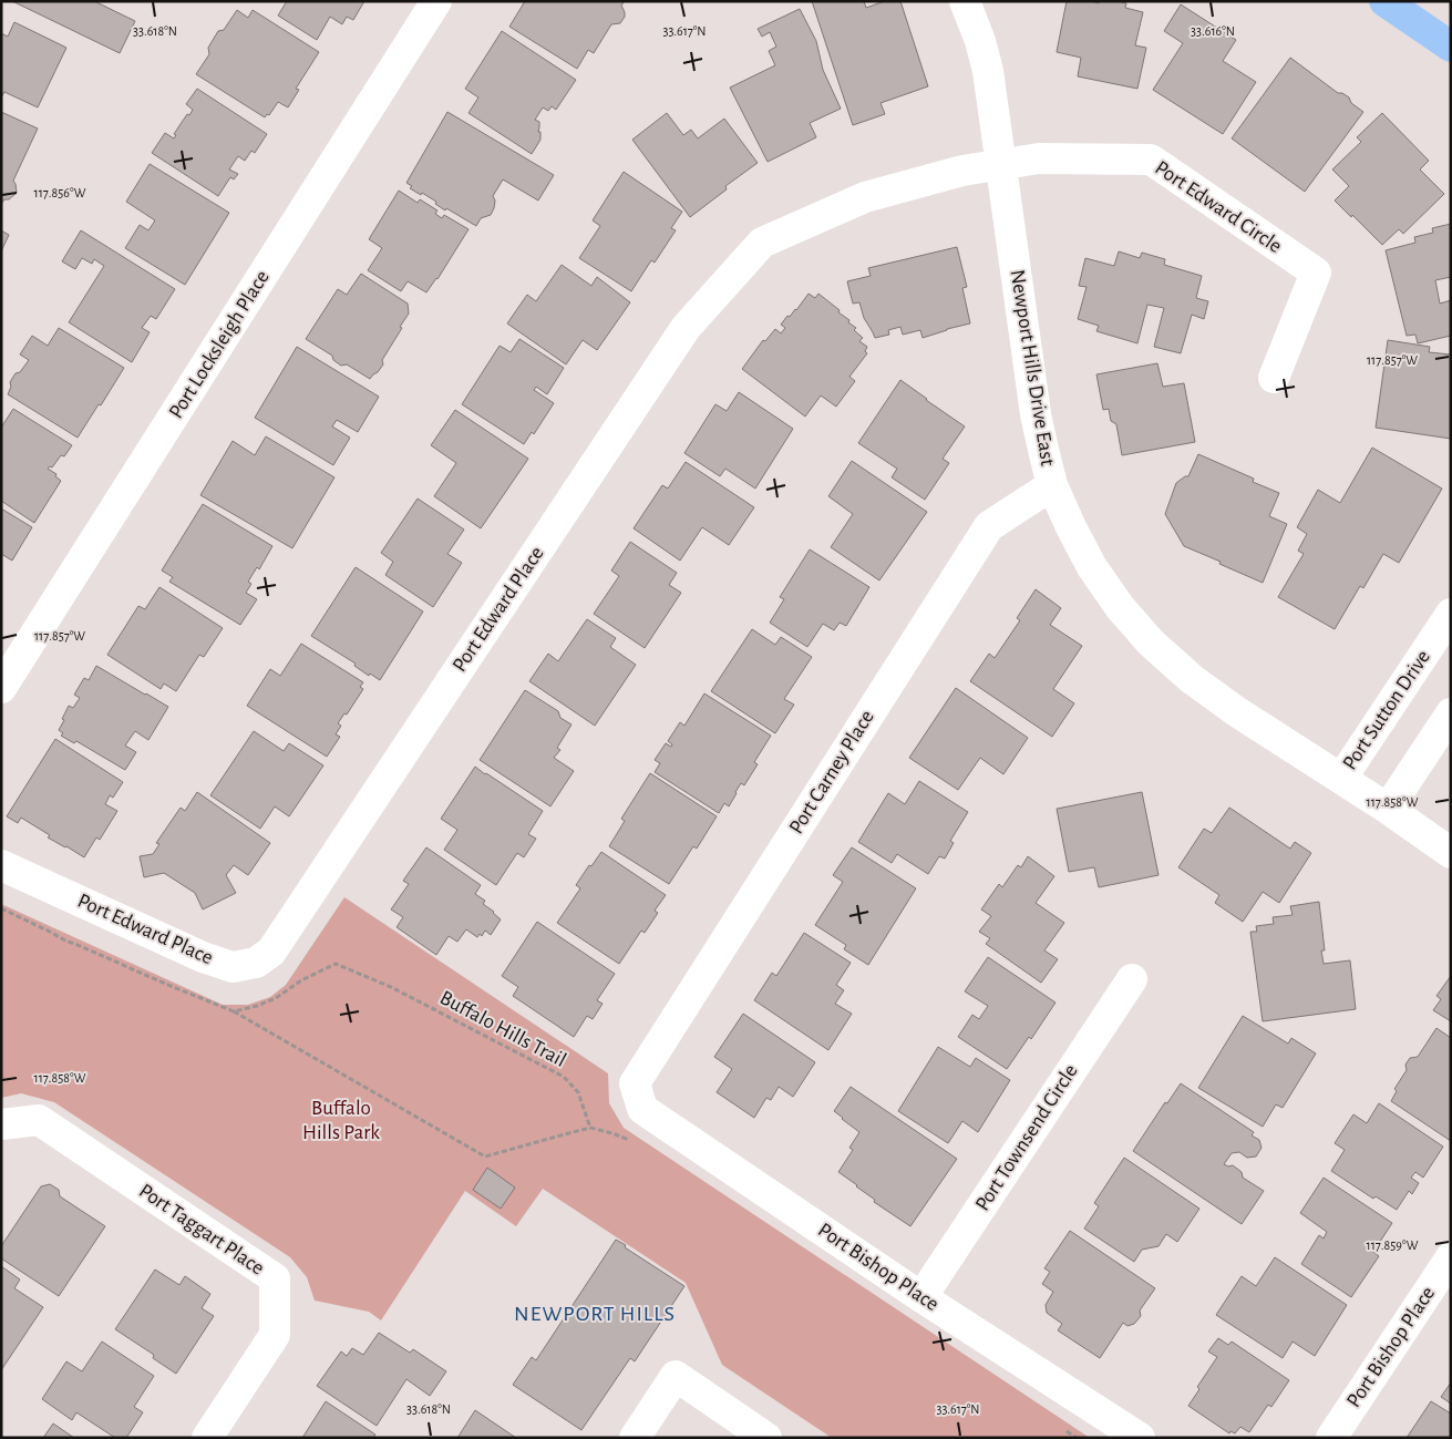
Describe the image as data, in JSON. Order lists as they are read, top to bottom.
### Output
{
  "streets": {
    "street": [
      "Port Edward Circle",
      "Port Locksleigh Place",
      "Newport Hills Drive East",
      "Port Edward Place",
      "Port Sutton Drive",
      "Port Carney Place",
      "Port Townsend Circle",
      "Port Taggart Place",
      "Port Bishop Place"
    ],
    "path": ["Buffalo Hills Trail"]
  },
  "crossings": [
    ["Port Edward Circle", "Newport Hills Drive East"],
    ["Port Edward Circle", "Port Edward Place"],
    ["Newport Hills Drive East", "Port Edward Place"],
    ["Newport Hills Drive East", "Port Sutton Drive"],
    ["Newport Hills Drive East", "Port Carney Place"],
    ["Port Carney Place", "Port Bishop Place"],
    ["Port Townsend Circle", "Port Bishop Place"]
  ],
  "districts": ["NEWPORT HILLS"],
  "parks": ["Buffalo Hills Park"],
  "coordinates": [
    "33.616°N",
    "33.618°N",
    "33.617°N",
    "117.856°W",
    "117.857°W",
    "117.858°W",
    "117.859°W"
  ]
}
